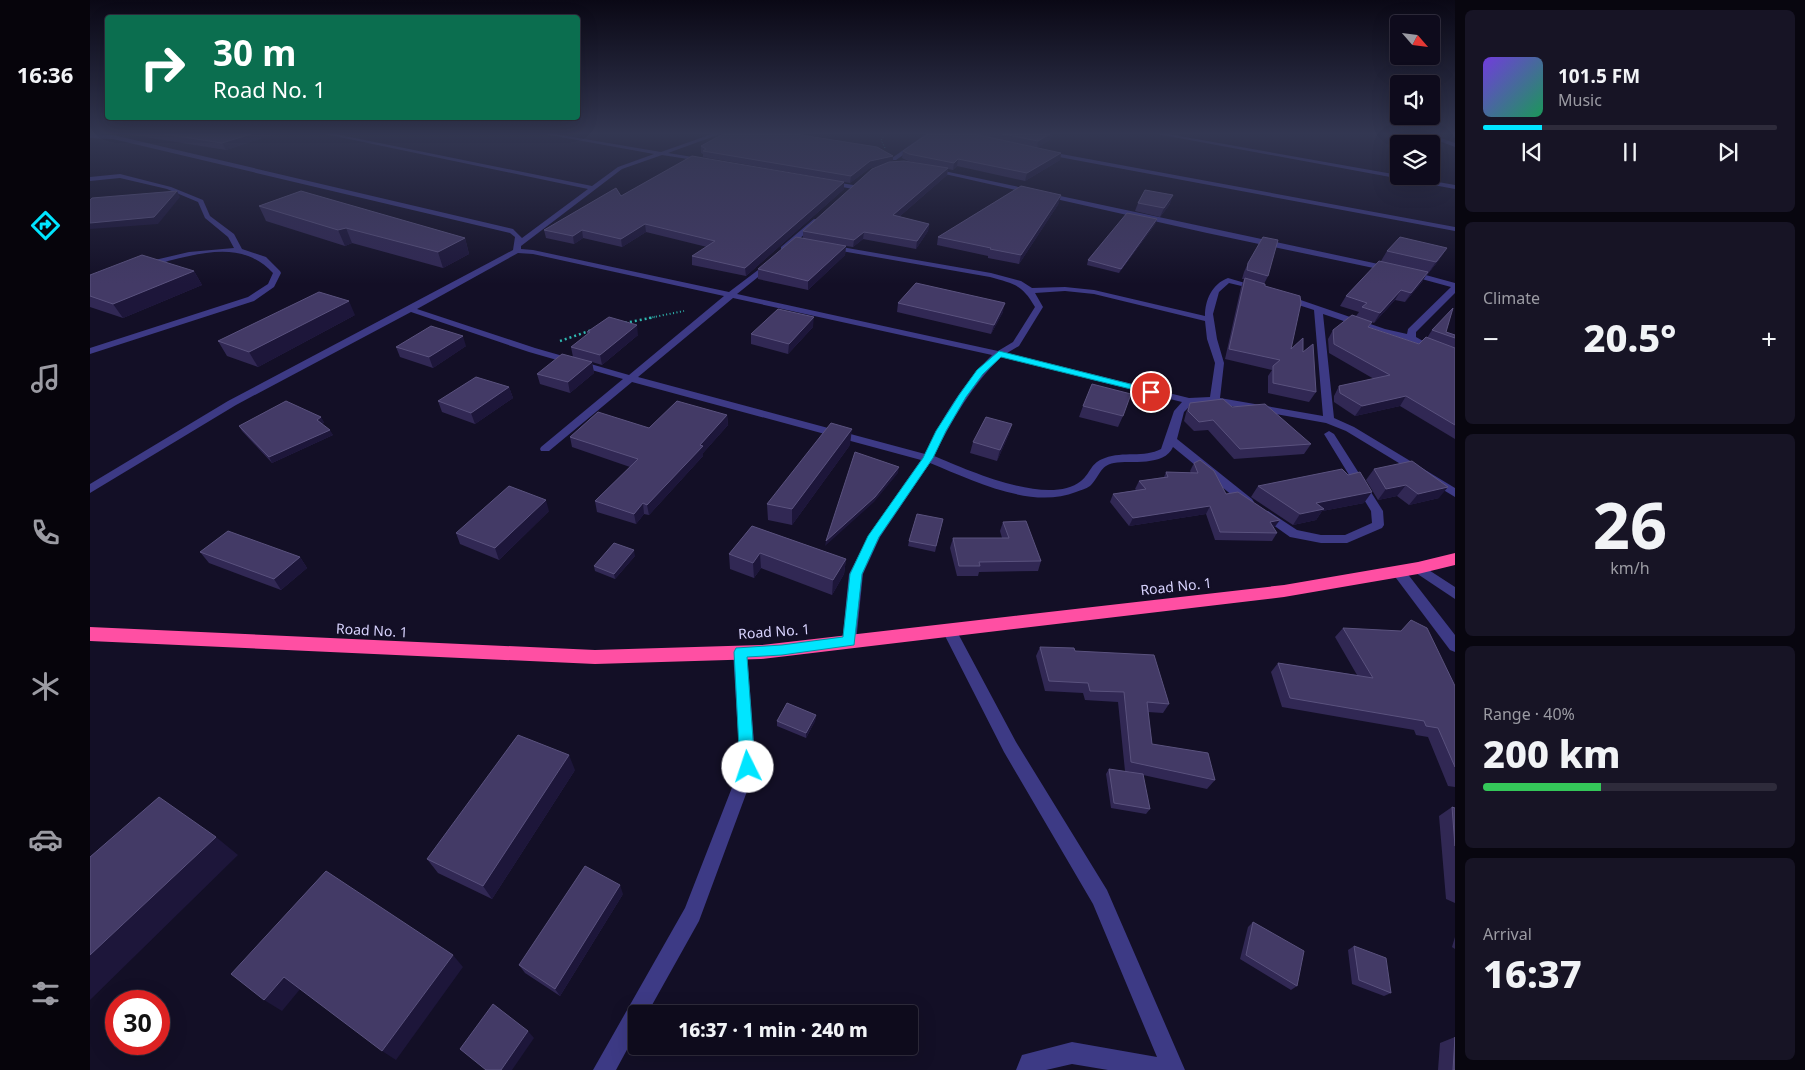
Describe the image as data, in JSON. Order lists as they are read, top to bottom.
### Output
{
  "streets": {
    "highway": ["Road No. 1"]
  },
  "north": "bottom right",
  "page": {
    "tabs": "16:36",
    "turn": ["30 m", "Road No. 1"],
    "song": ["101.5 FM", "Music"],
    "tile": [
      "Climate",
      ["26", "km/h"],
      ["Range · 40%", "200 km"],
      ["Arrival", "16:37"]
    ],
    "heat": ["−", "20.5°", "+"],
    "limit": "30",
    "trip": "16:37 · 1 min · 240 m"
  }
}
